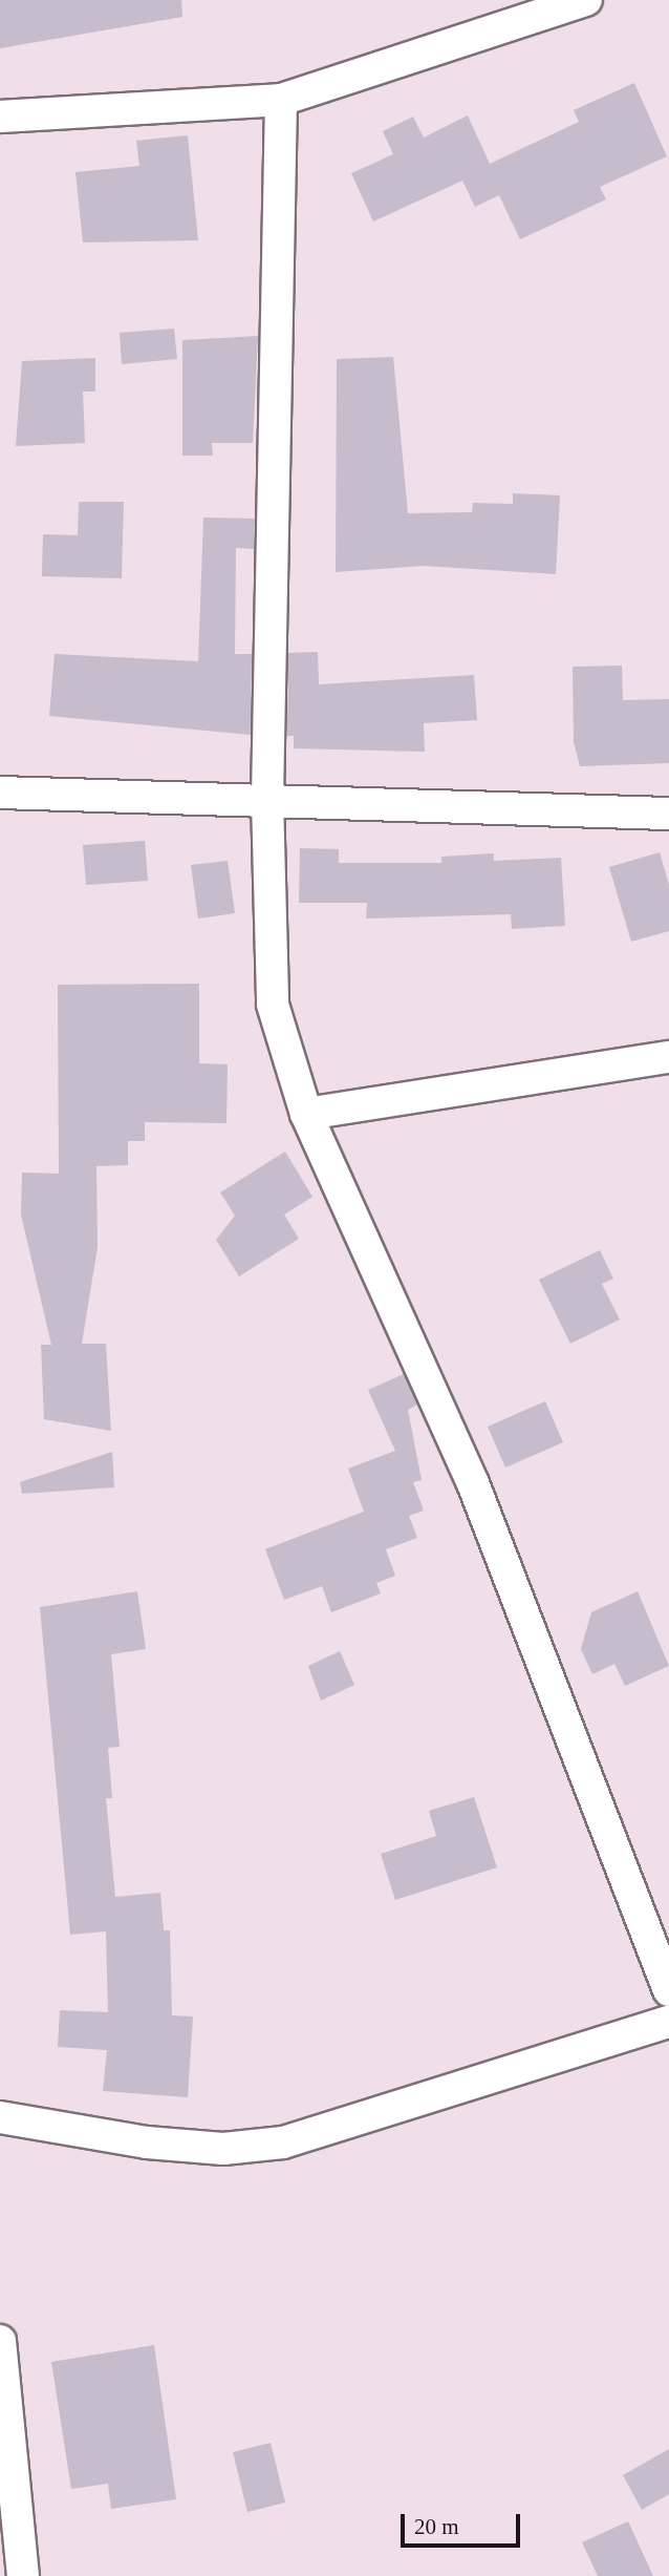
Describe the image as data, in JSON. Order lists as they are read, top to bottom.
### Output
{
  "scale_bar": "20 m"
}
